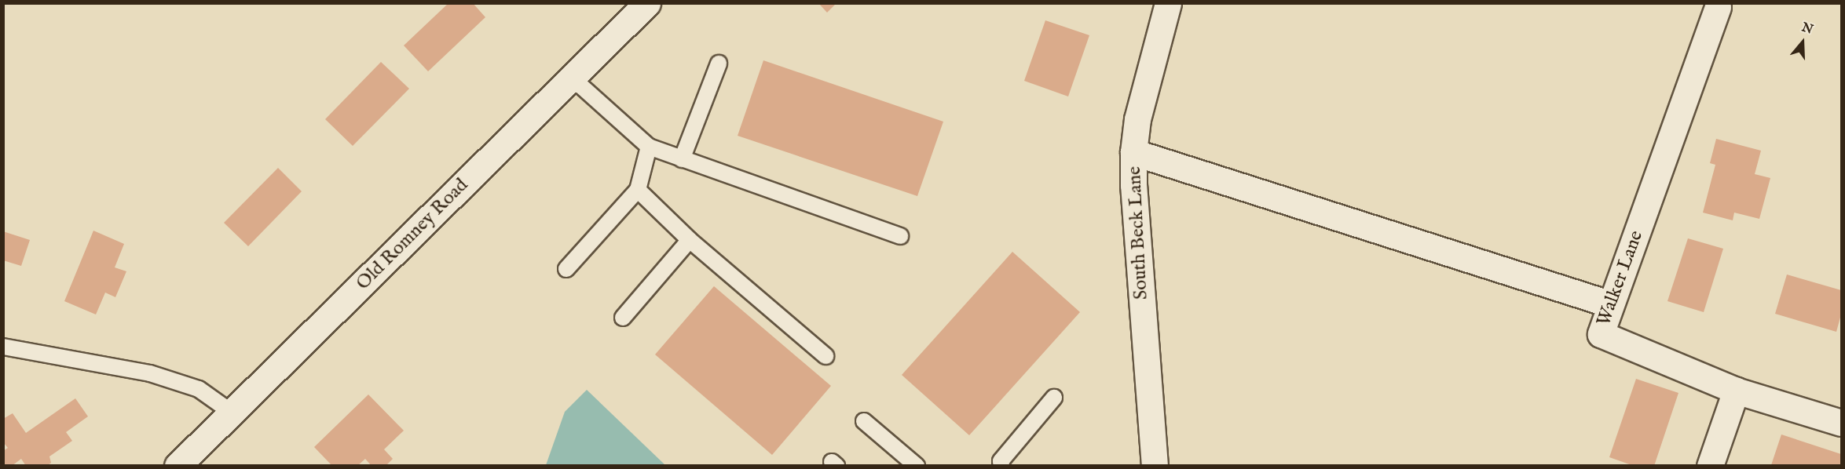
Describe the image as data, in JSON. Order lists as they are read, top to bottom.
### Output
{
  "streets": {
    "street": ["South Beck Lane", "Old Romney Road", "Walker Lane"]
  },
  "north": "top"
}
